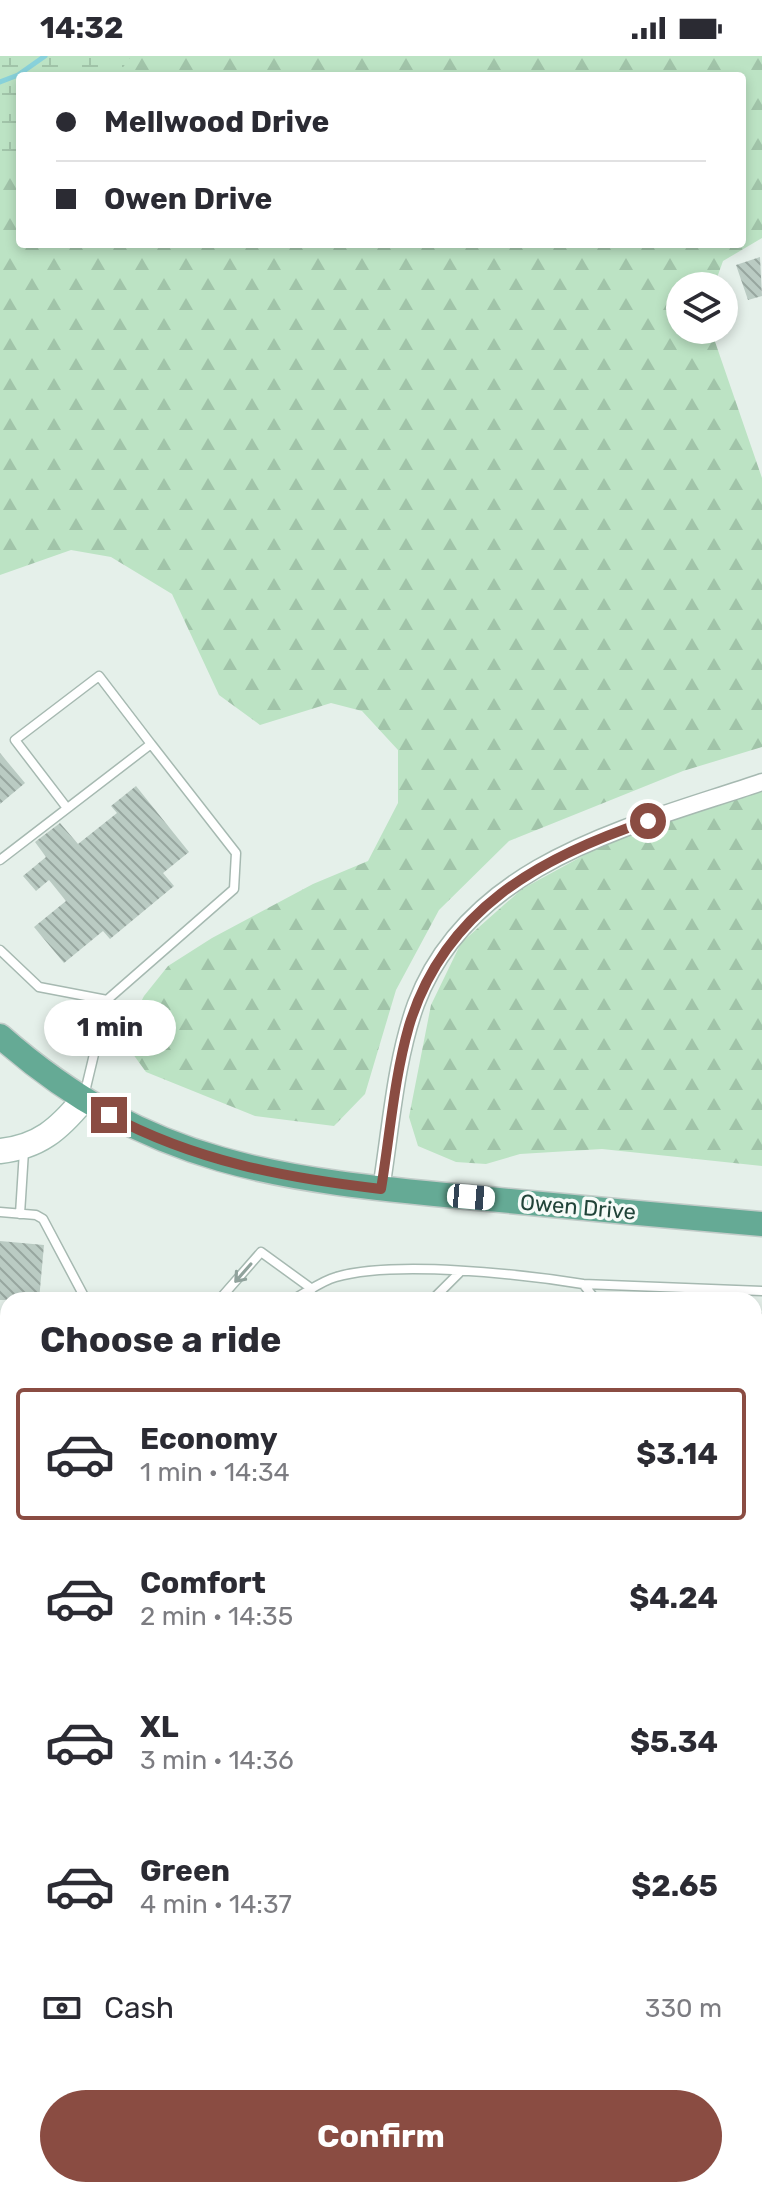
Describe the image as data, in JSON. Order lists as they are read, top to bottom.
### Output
{
  "streets": {
    "main road": ["Owen Drive"]
  },
  "page": {
    "status": "14:32",
    "banner": ["Mellwood Drive", "Owen Drive"],
    "bubble": "1 min",
    "heading": "Choose a ride",
    "list": [
      {
        "name": "Economy",
        "note": "1 min · 14:34",
        "value": "$3.14"
      },
      {
        "name": "Comfort",
        "note": "2 min · 14:35",
        "value": "$4.24"
      },
      {
        "name": "XL",
        "note": "3 min · 14:36",
        "value": "$5.34"
      },
      {
        "name": "Green",
        "note": "4 min · 14:37",
        "value": "$2.65"
      }
    ],
    "pay": ["Cash", "330 m"],
    "buttons": "Confirm"
  }
}
